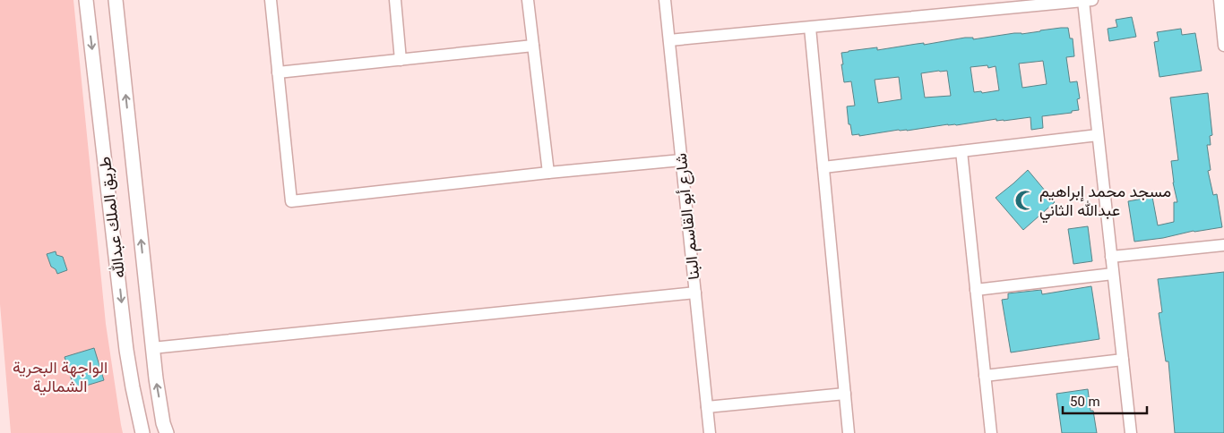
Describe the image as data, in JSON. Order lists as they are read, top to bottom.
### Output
{
  "streets": {
    "street": ["شارع أبو القاسم البنا", "طريق الملك عبدالله"]
  },
  "parks": ["الواجهة البحرية الشمالية"],
  "places": {
    "mosque": ["مسجد محمد إبراهيم عبدالله الثاني"]
  },
  "scale_bar": "50 m"
}
